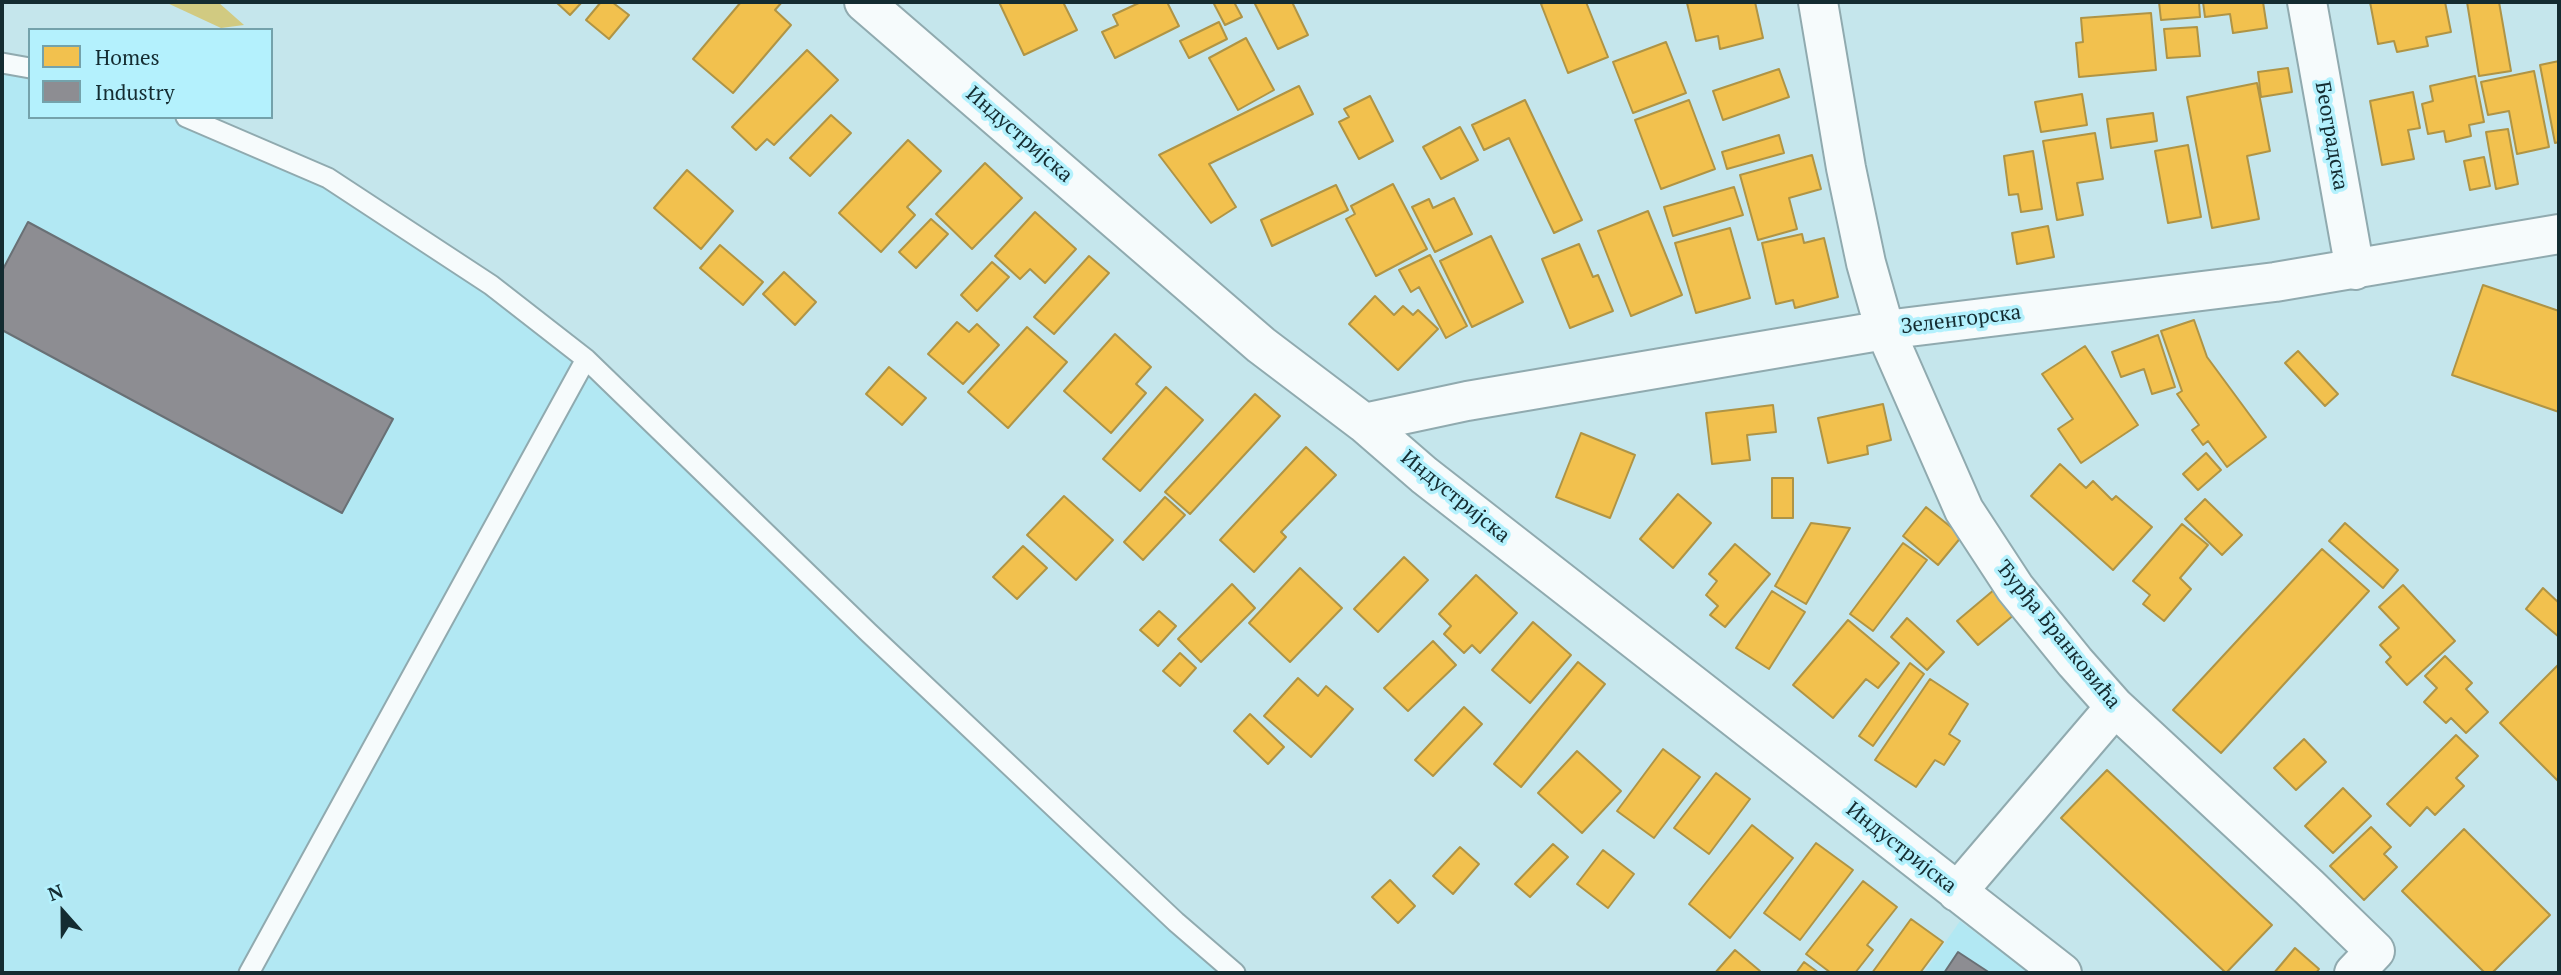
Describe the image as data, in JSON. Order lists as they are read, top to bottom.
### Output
{
  "streets": {
    "street": [
      "Индустријска",
      "Београдска",
      "Зеленгорска",
      "Ђурђа Бранковића"
    ]
  },
  "crossings": [
    ["Индустријска", "Зеленгорска"],
    ["Београдска", "Зеленгорска"],
    ["Зеленгорска", "Ђурђа Бранковића"]
  ],
  "legend": ["Homes", "Industry"],
  "north": "top"
}
